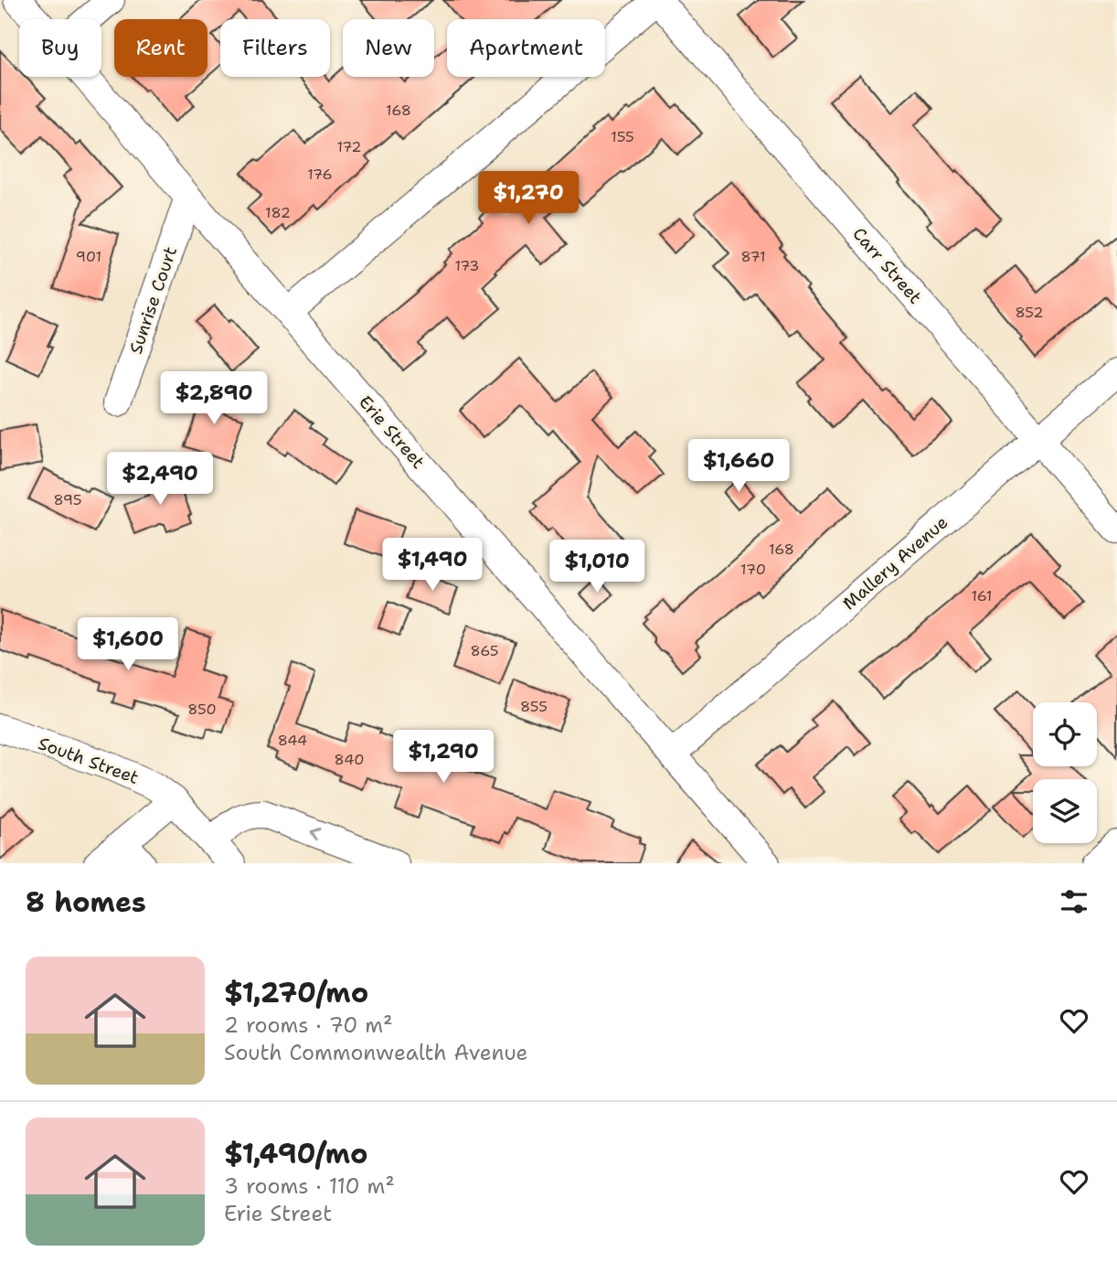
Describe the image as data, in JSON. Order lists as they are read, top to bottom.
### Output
{
  "streets": {
    "street": [
      "Carr Street",
      "Sunrise Court",
      "Erie Street",
      "Mallery Avenue",
      "South Street"
    ]
  },
  "crossings": [
    ["Carr Street", "Mallery Avenue"],
    ["Sunrise Court", "Erie Street"],
    ["Erie Street", "Mallery Avenue"]
  ],
  "house_numbers": [
    "168",
    "155",
    "172",
    "176",
    "182",
    "901",
    "871",
    "173",
    "852",
    "895",
    "168",
    "170",
    "161",
    "865",
    "855",
    "850",
    "844",
    "840"
  ],
  "page": {
    "chip": [
      "Buy",
      "Rent",
      "Filters",
      "New",
      "Apartment"
    ],
    "price": [
      "$1,270",
      "$2,890",
      "$1,660",
      "$2,490",
      "$1,490",
      "$1,010",
      "$1,600",
      "$1,290"
    ],
    "heading": "8 homes",
    "list": [
      {
        "name": "$1,270/mo",
        "note": "2 rooms · 70 m² · South Commonwealth Avenue"
      },
      {
        "name": "$1,490/mo",
        "note": "3 rooms · 110 m² · Erie Street"
      }
    ]
  }
}
